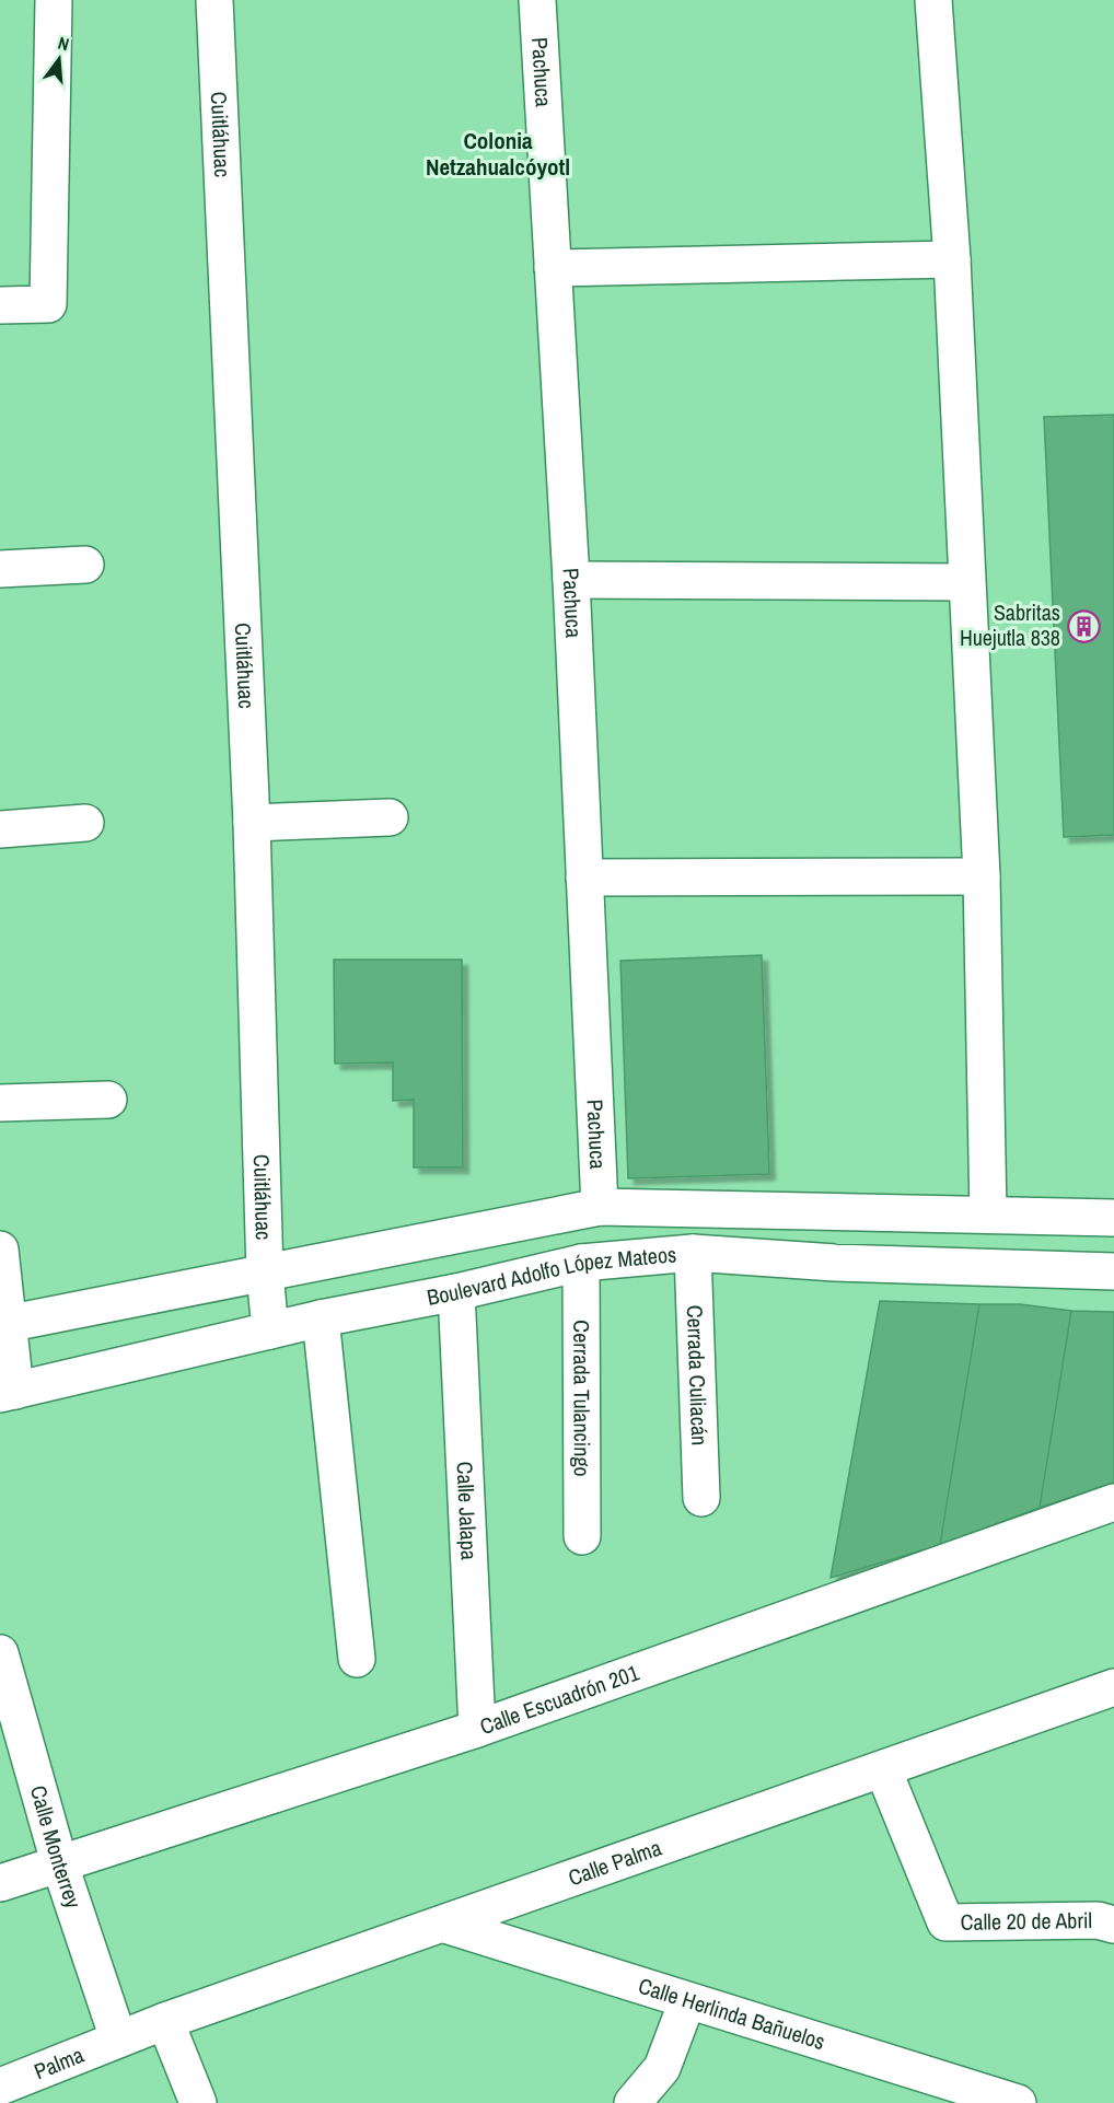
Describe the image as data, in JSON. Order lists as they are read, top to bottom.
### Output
{
  "streets": {
    "street": [
      "Pachuca",
      "Cuitláhuac",
      "Boulevard Adolfo López Mateos",
      "Cerrada Culiacán",
      "Cerrada Tulancingo",
      "Calle Jalapa",
      "Calle Escuadrón 201",
      "Calle Monterrey",
      "Calle Palma",
      "Calle 20 de Abril",
      "Calle Herlinda Bañuelos",
      "Palma"
    ]
  },
  "crossings": [
    ["Cuitláhuac", "Boulevard Adolfo López Mateos"],
    ["Boulevard Adolfo López Mateos", "Cerrada Culiacán"],
    ["Boulevard Adolfo López Mateos", "Cerrada Tulancingo"],
    ["Boulevard Adolfo López Mateos", "Calle Jalapa"],
    ["Calle Jalapa", "Calle Escuadrón 201"],
    ["Calle Escuadrón 201", "Calle Monterrey"],
    ["Calle Monterrey", "Calle Palma"],
    ["Calle Monterrey", "Palma"],
    ["Calle Palma", "Calle 20 de Abril"],
    ["Calle Palma", "Calle Herlinda Bañuelos"],
    ["Calle Palma", "Palma"]
  ],
  "districts": ["Colonia Netzahualcóyotl"],
  "places": {
    "building": ["Sabritas Huejutla 838"]
  },
  "north": "top"
}
